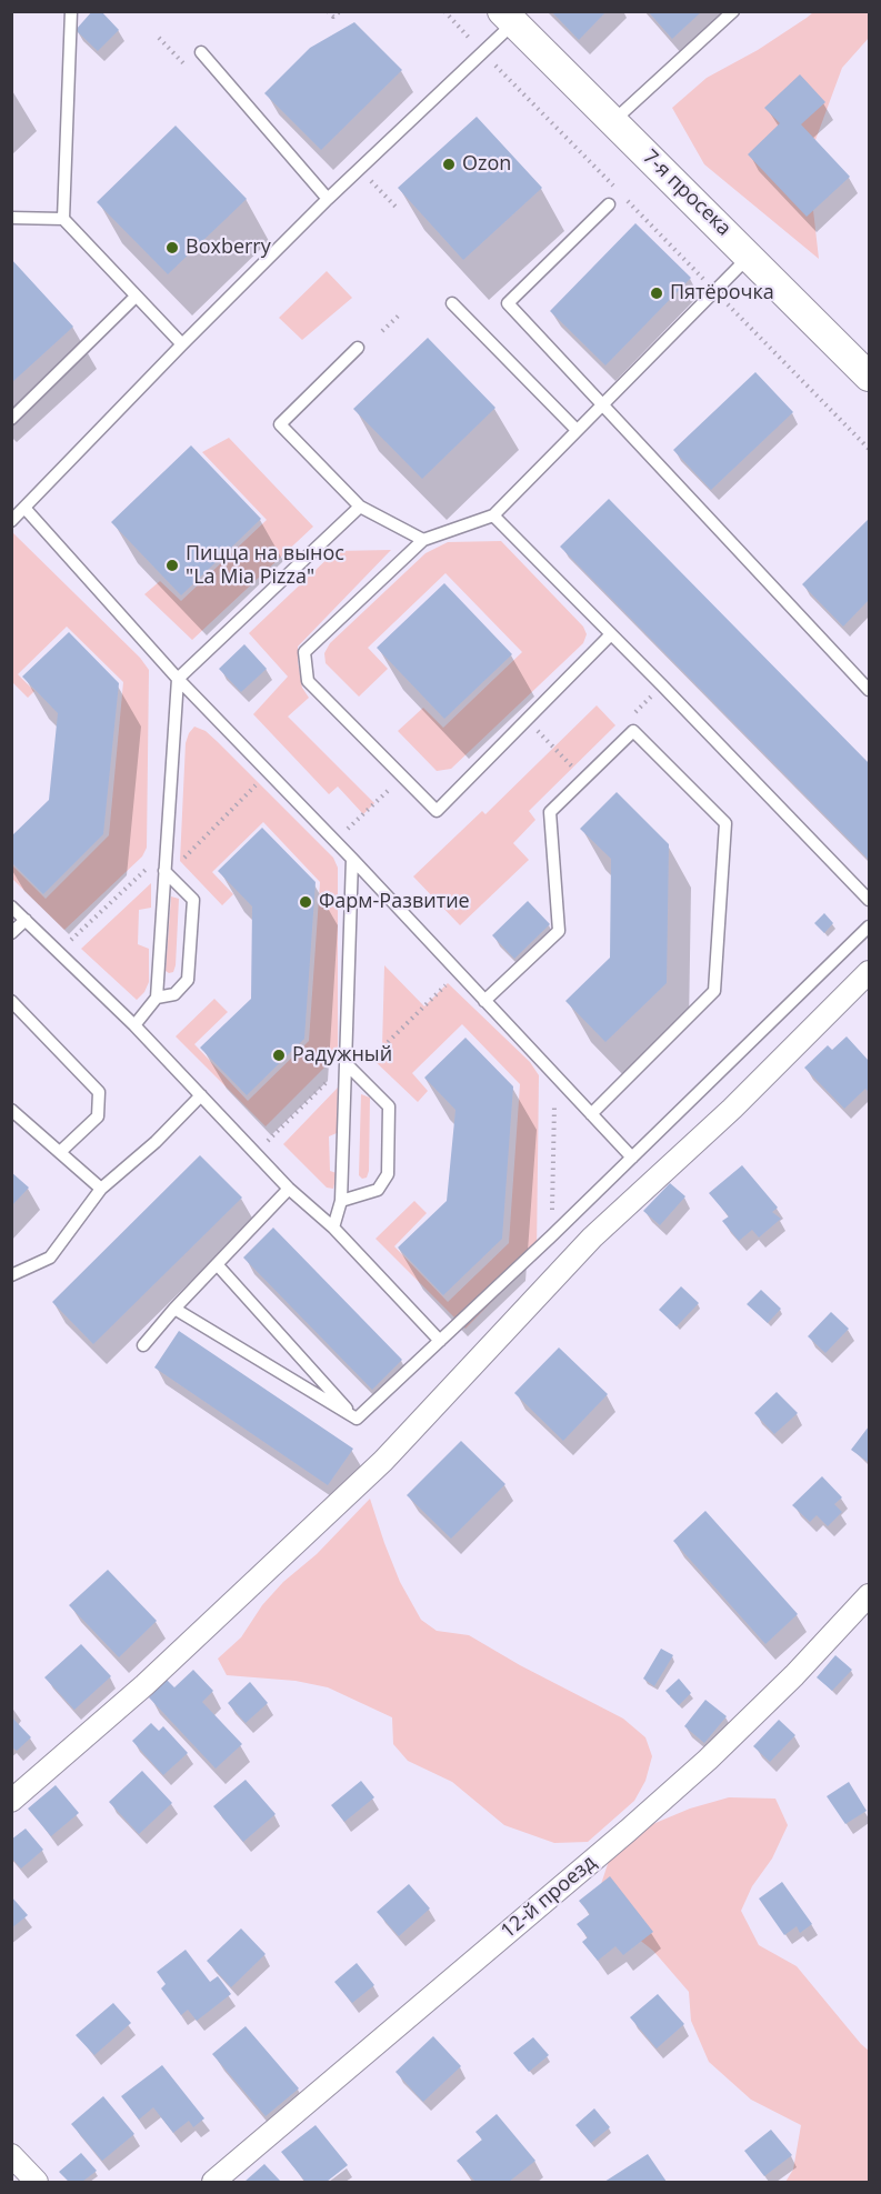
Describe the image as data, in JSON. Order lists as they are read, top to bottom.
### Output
{
  "streets": {
    "street": ["7-я просека", "12-й проезд"]
  },
  "places": [
    "Ozon",
    "Boxberry",
    "Пятёрочка",
    "Пицца на вынос \"La Mia Pizza\"",
    "Фарм-Развитие",
    "Радужный"
  ]
}
